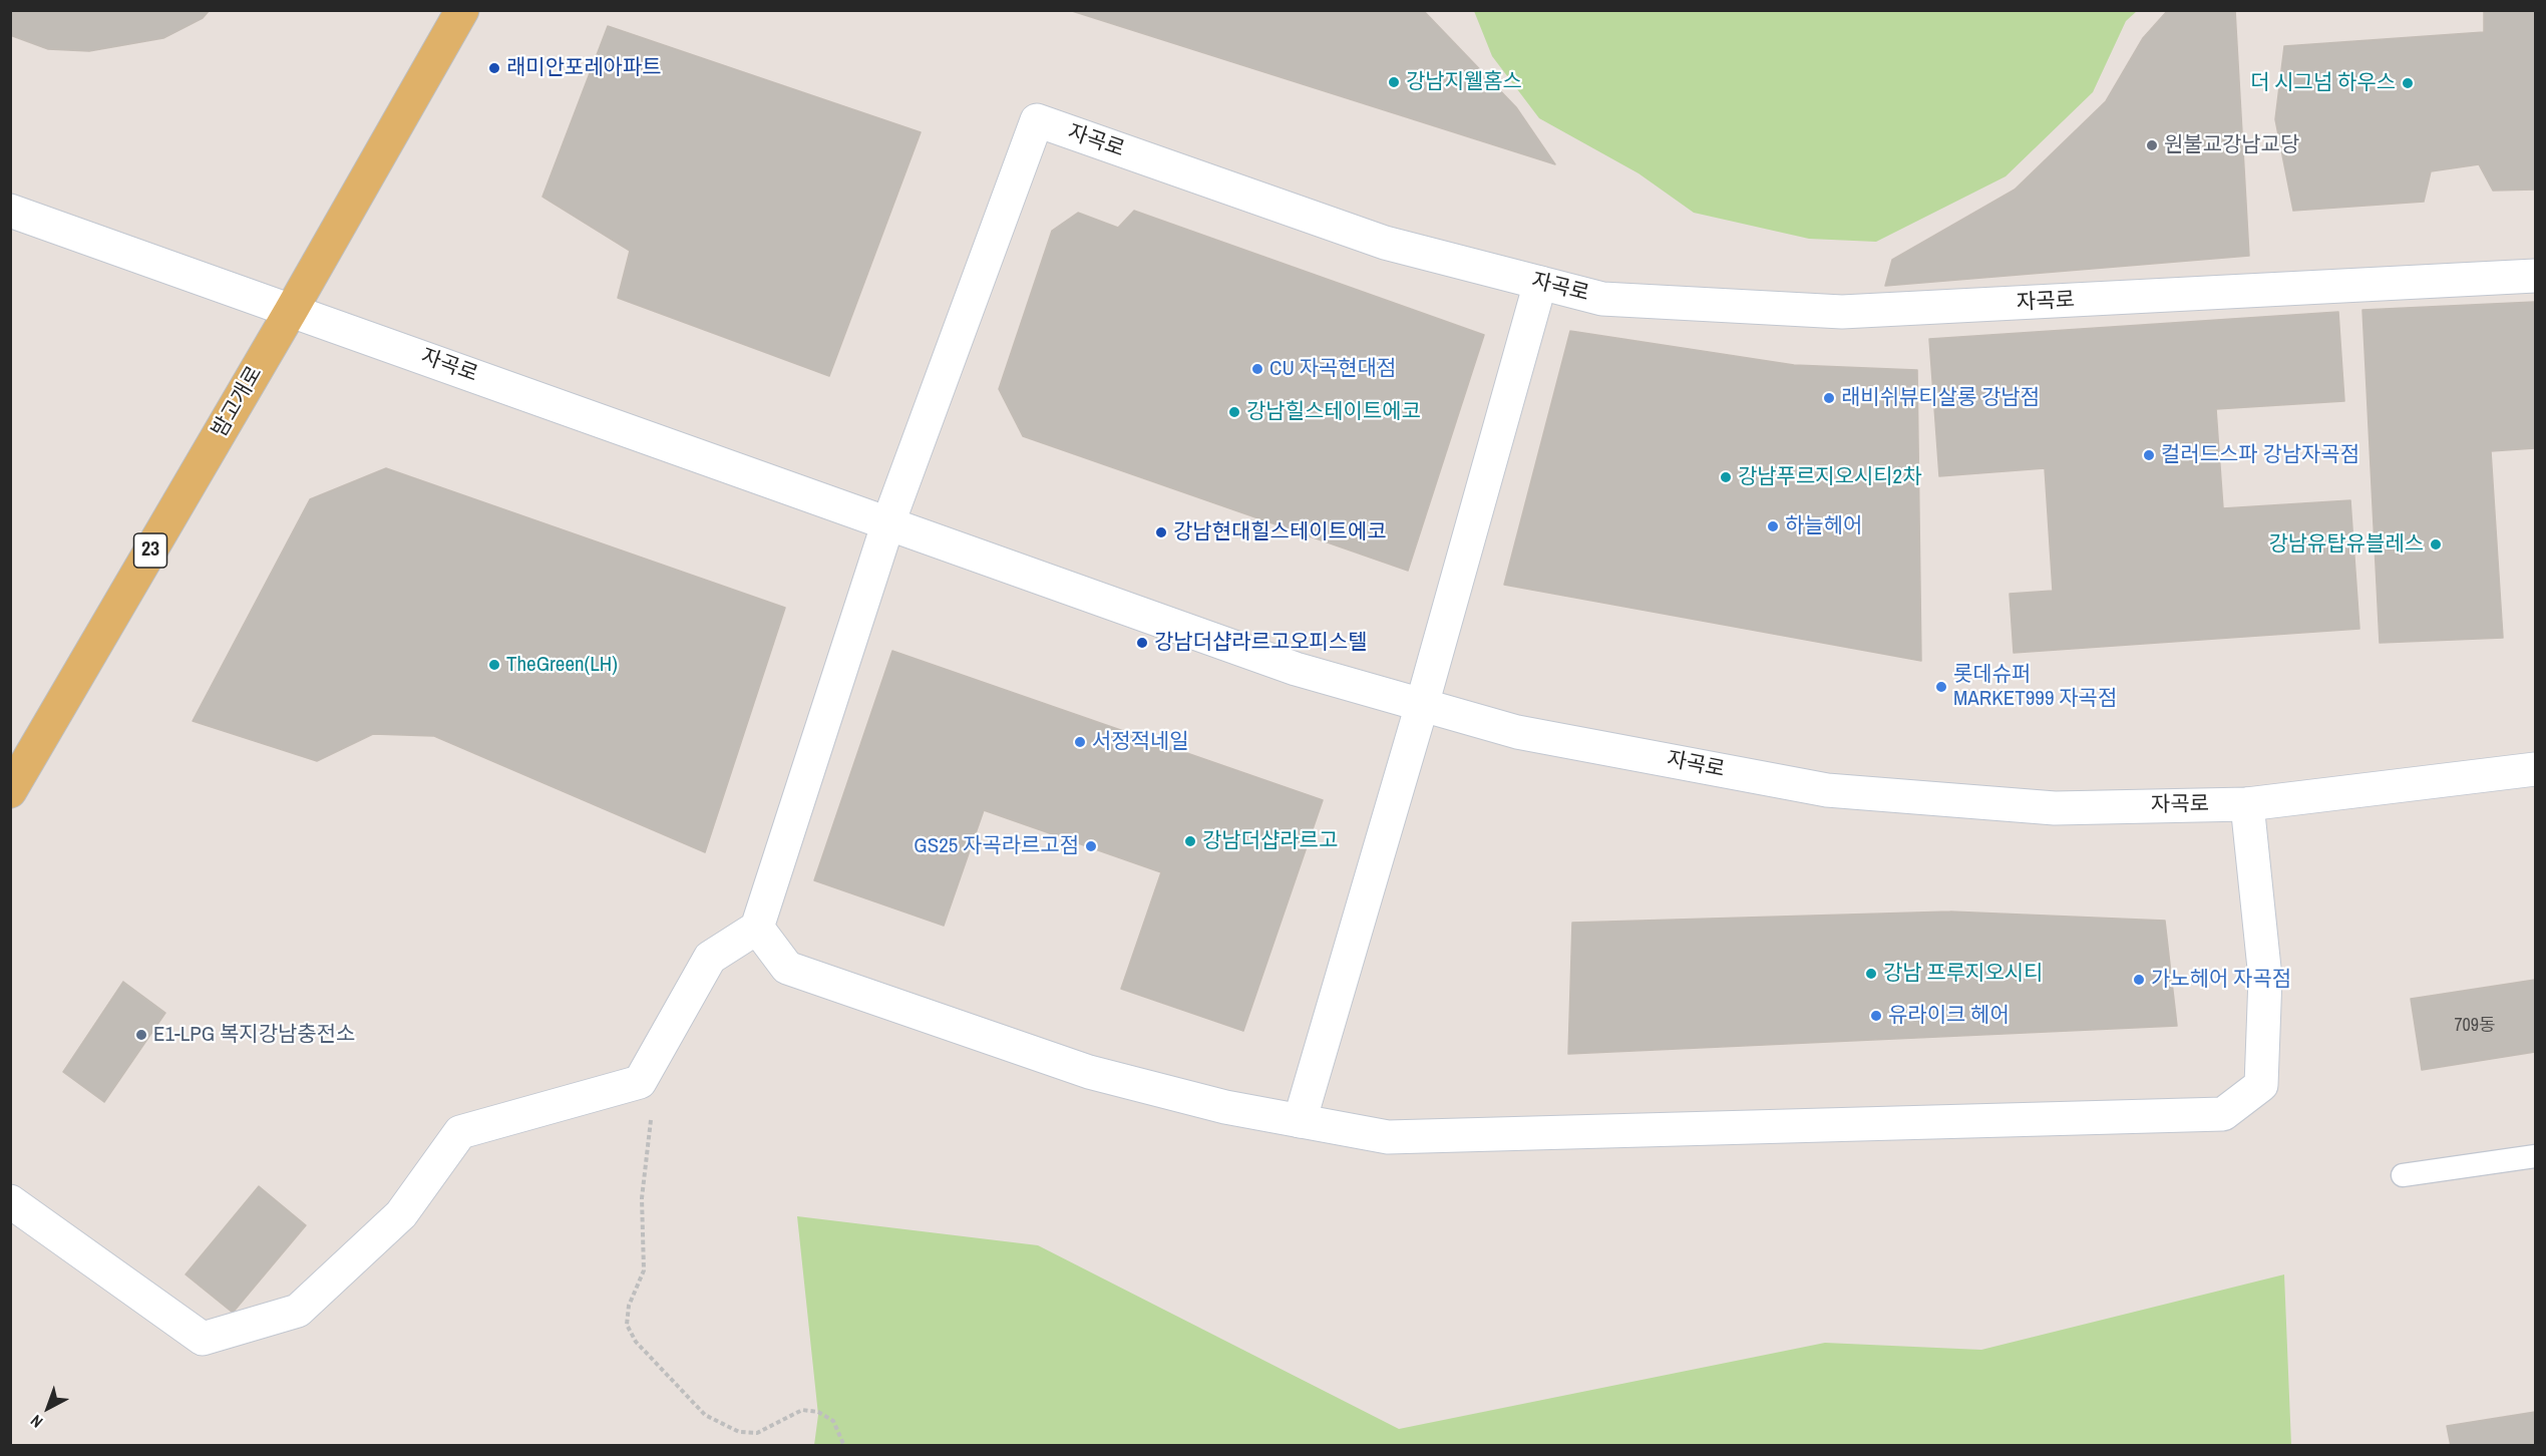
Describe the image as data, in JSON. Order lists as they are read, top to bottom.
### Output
{
  "streets": {
    "main road": ["밤고개로", "23"],
    "street": ["자곡로"]
  },
  "crossings": [
    ["자곡로", "밤고개로"]
  ],
  "places": [
    "래미안포레아파트",
    "강남지웰홈스",
    "더 시그넘 하우스",
    "원불교강남교당",
    "CU 자곡현대점",
    "래비쉬뷰티살롱 강남점",
    "강남힐스테이트에코",
    "컬러드스파 강남자곡점",
    "강남푸르지오시티2차",
    "하늘헤어",
    "강남현대힐스테이트에코",
    "강남유탑유블레스",
    "강남더샵라르고오피스텔",
    "TheGreen(LH)",
    "롯데슈퍼 MARKET999 자곡점",
    "서정적네일",
    "강남더샵라르고",
    "GS25 자곡라르고점",
    "강남 프루지오시티",
    "가노헤어 자곡점",
    "유라이크 헤어",
    "E1-LPG 복지강남충전소"
  ],
  "house_numbers": ["709동"],
  "north": "bottom left"
}
